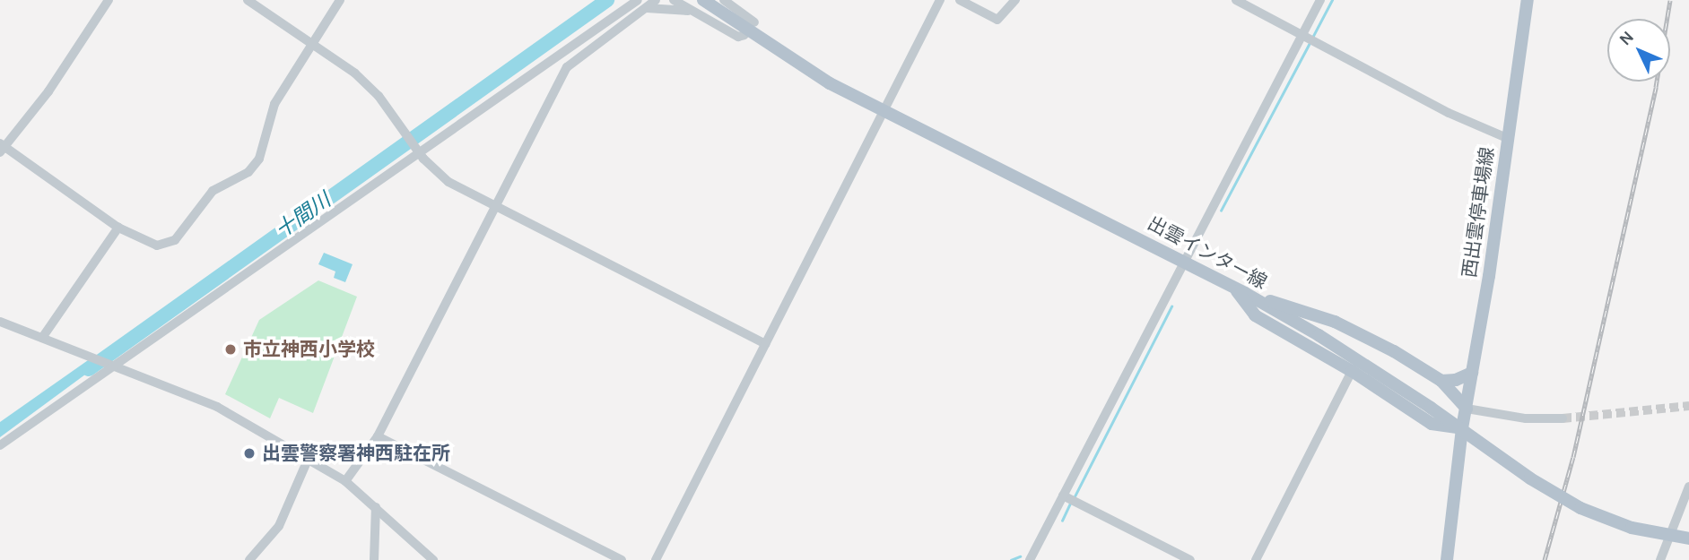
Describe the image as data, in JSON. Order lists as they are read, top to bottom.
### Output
{
  "streets": {
    "main road": ["西出雲停車場線", "出雲インター線"]
  },
  "water": ["十間川"],
  "places": ["市立神西小学校", "出雲警察署神西駐在所"],
  "north": "top left"
}
